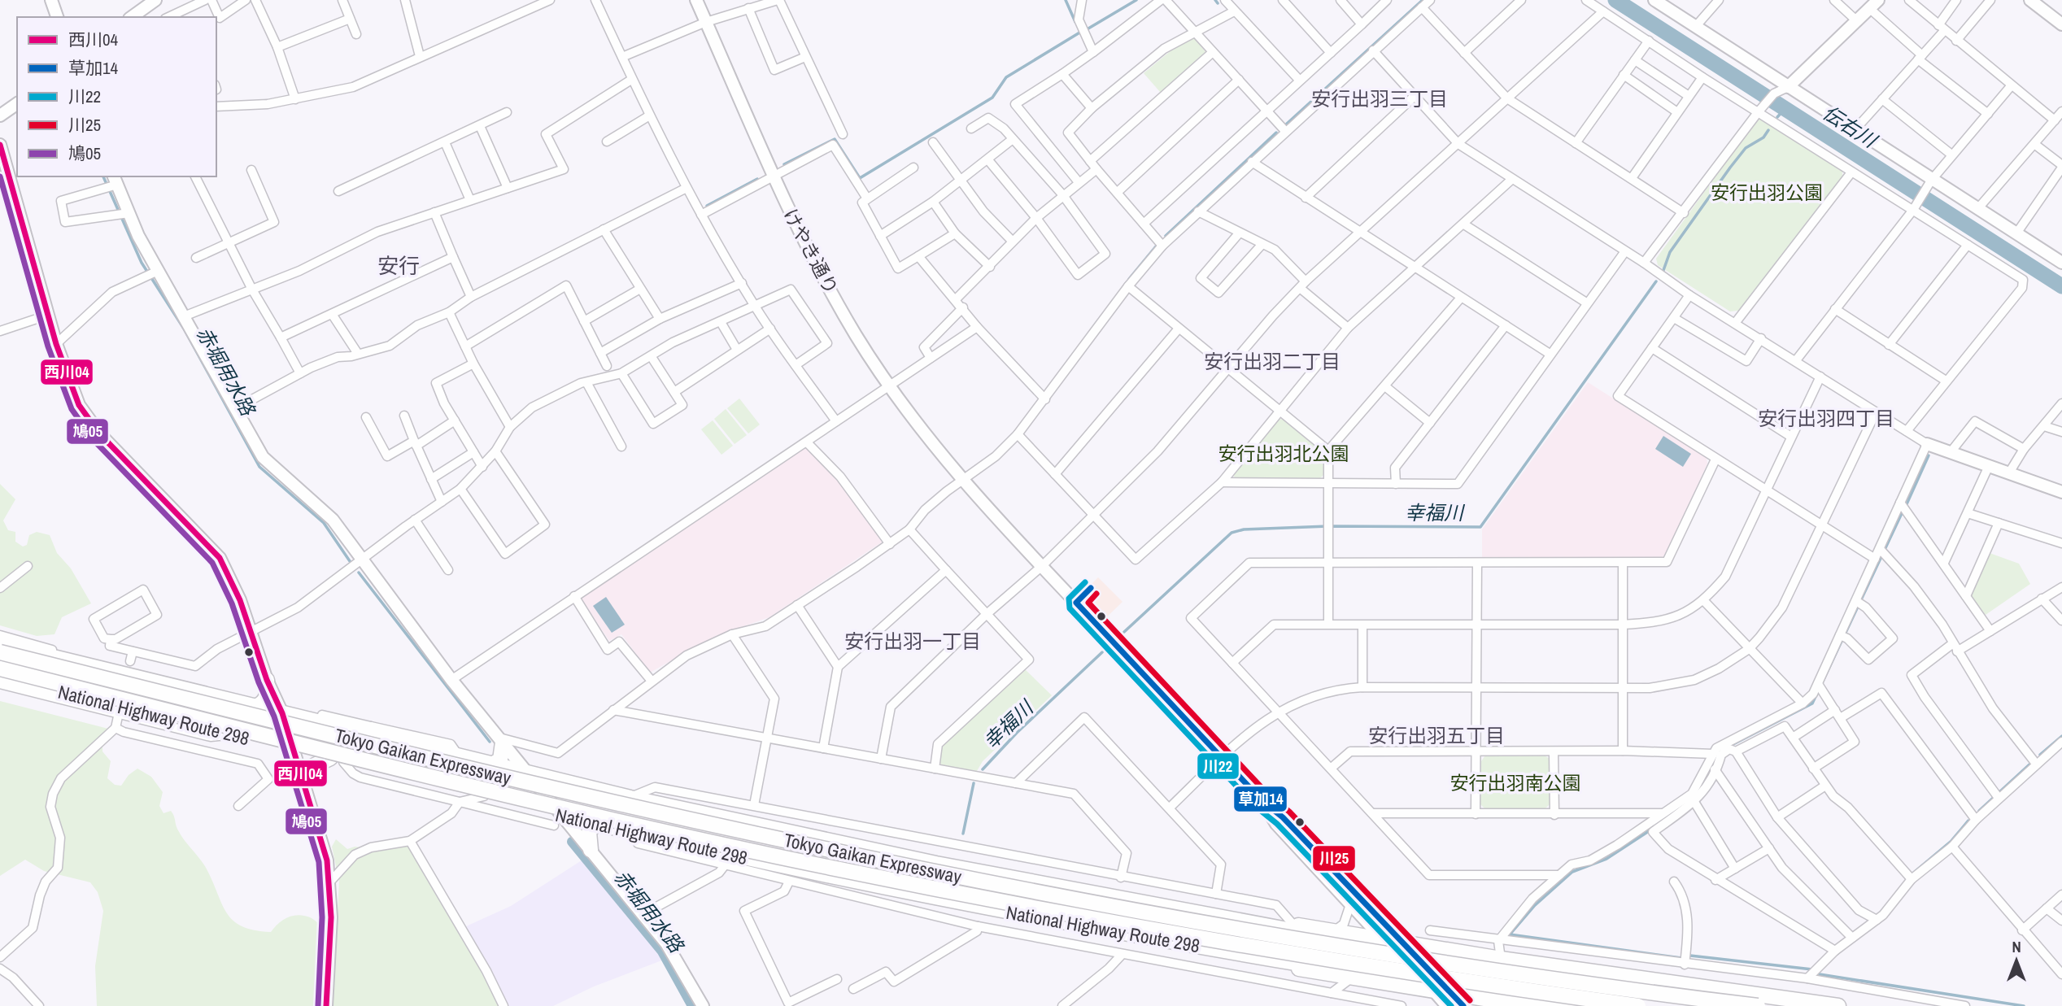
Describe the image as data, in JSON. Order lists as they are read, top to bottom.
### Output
{
  "streets": {
    "highway": ["National Highway Route 298", "Tokyo Gaikan Expressway"],
    "street": ["けやき通り"]
  },
  "districts": [
    "安行出羽三丁目",
    "安行",
    "安行出羽二丁目",
    "安行出羽四丁目",
    "安行出羽一丁目",
    "安行出羽五丁目"
  ],
  "water": ["伝右川", "赤堀用水路", "幸福川"],
  "parks": ["安行出羽公園", "安行出羽北公園", "安行出羽南公園"],
  "lines": [
    "transit line 西川04",
    "transit line 鳩05",
    "transit line 川22",
    "transit line 草加14",
    "transit line 川25"
  ],
  "legend": [
    "西川04",
    "草加14",
    "川22",
    "川25",
    "鳩05"
  ],
  "north": "top"
}
